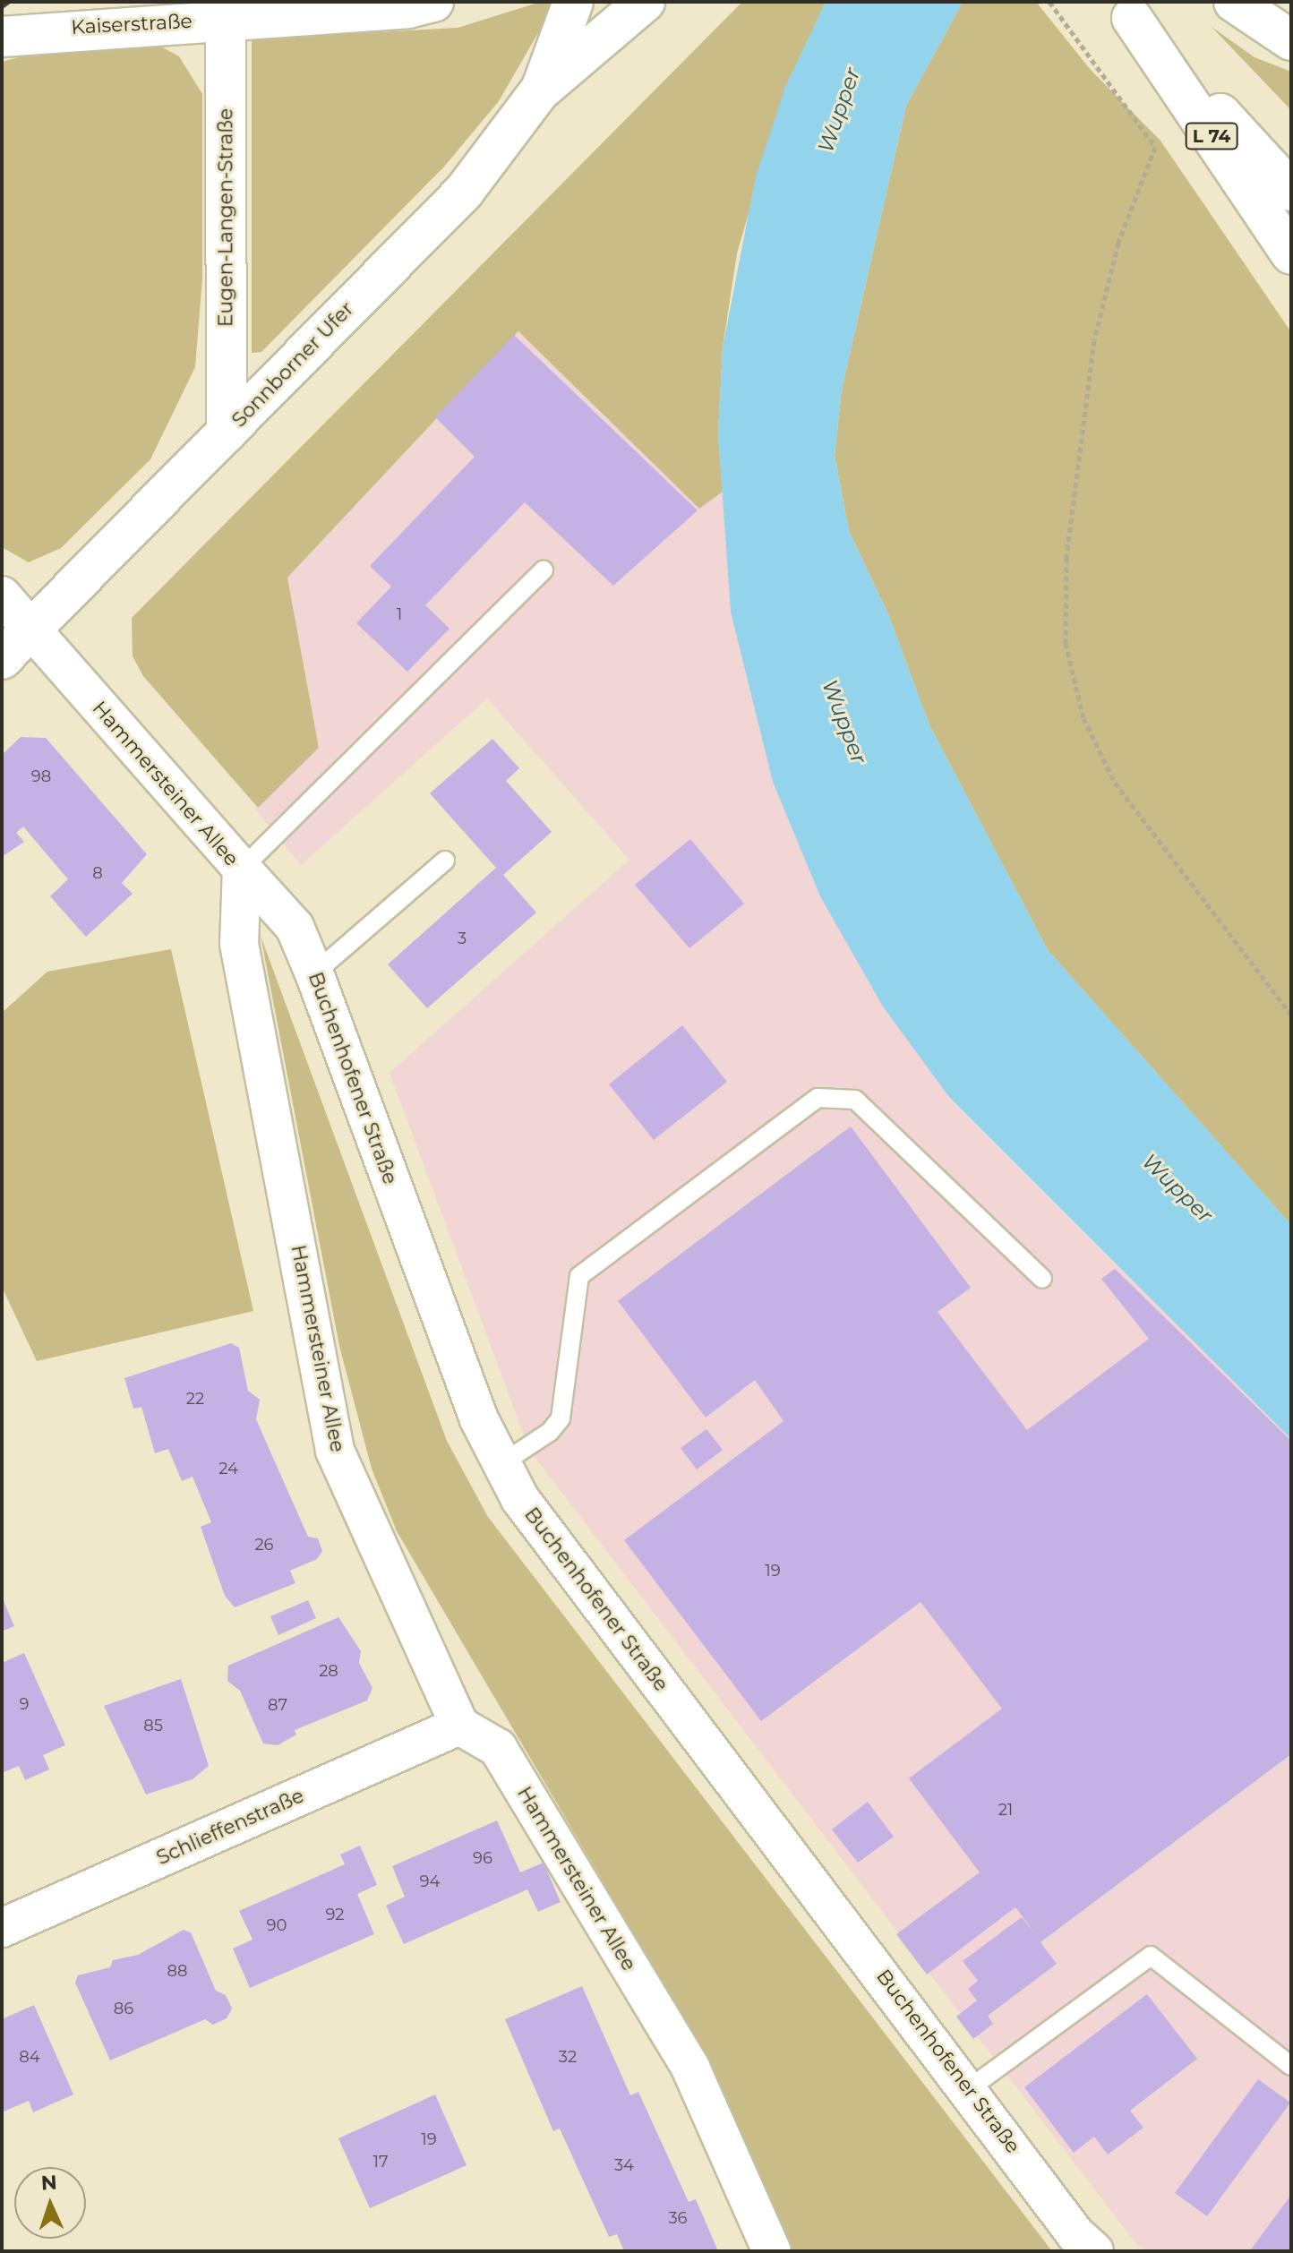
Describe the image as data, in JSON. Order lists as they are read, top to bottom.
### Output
{
  "streets": {
    "main road": [
      "Kaiserstraße",
      "L 74",
      "Eugen-Langen-Straße",
      "Sonnborner Ufer"
    ],
    "street": ["Hammersteiner Allee", "Buchenhofener Straße", "Schlieffenstraße"]
  },
  "crossings": [
    ["Kaiserstraße", "Eugen-Langen-Straße"],
    ["Eugen-Langen-Straße", "Sonnborner Ufer"],
    ["Sonnborner Ufer", "Hammersteiner Allee"],
    ["Hammersteiner Allee", "Buchenhofener Straße"],
    ["Hammersteiner Allee", "Schlieffenstraße"]
  ],
  "water": ["Wupper"],
  "house_numbers": [
    "1",
    "98",
    "8",
    "3",
    "22",
    "24",
    "26",
    "19",
    "28",
    "9",
    "87",
    "85",
    "21",
    "96",
    "94",
    "92",
    "90",
    "88",
    "86",
    "84",
    "32",
    "19",
    "17",
    "34",
    "36"
  ],
  "north": "top"
}
